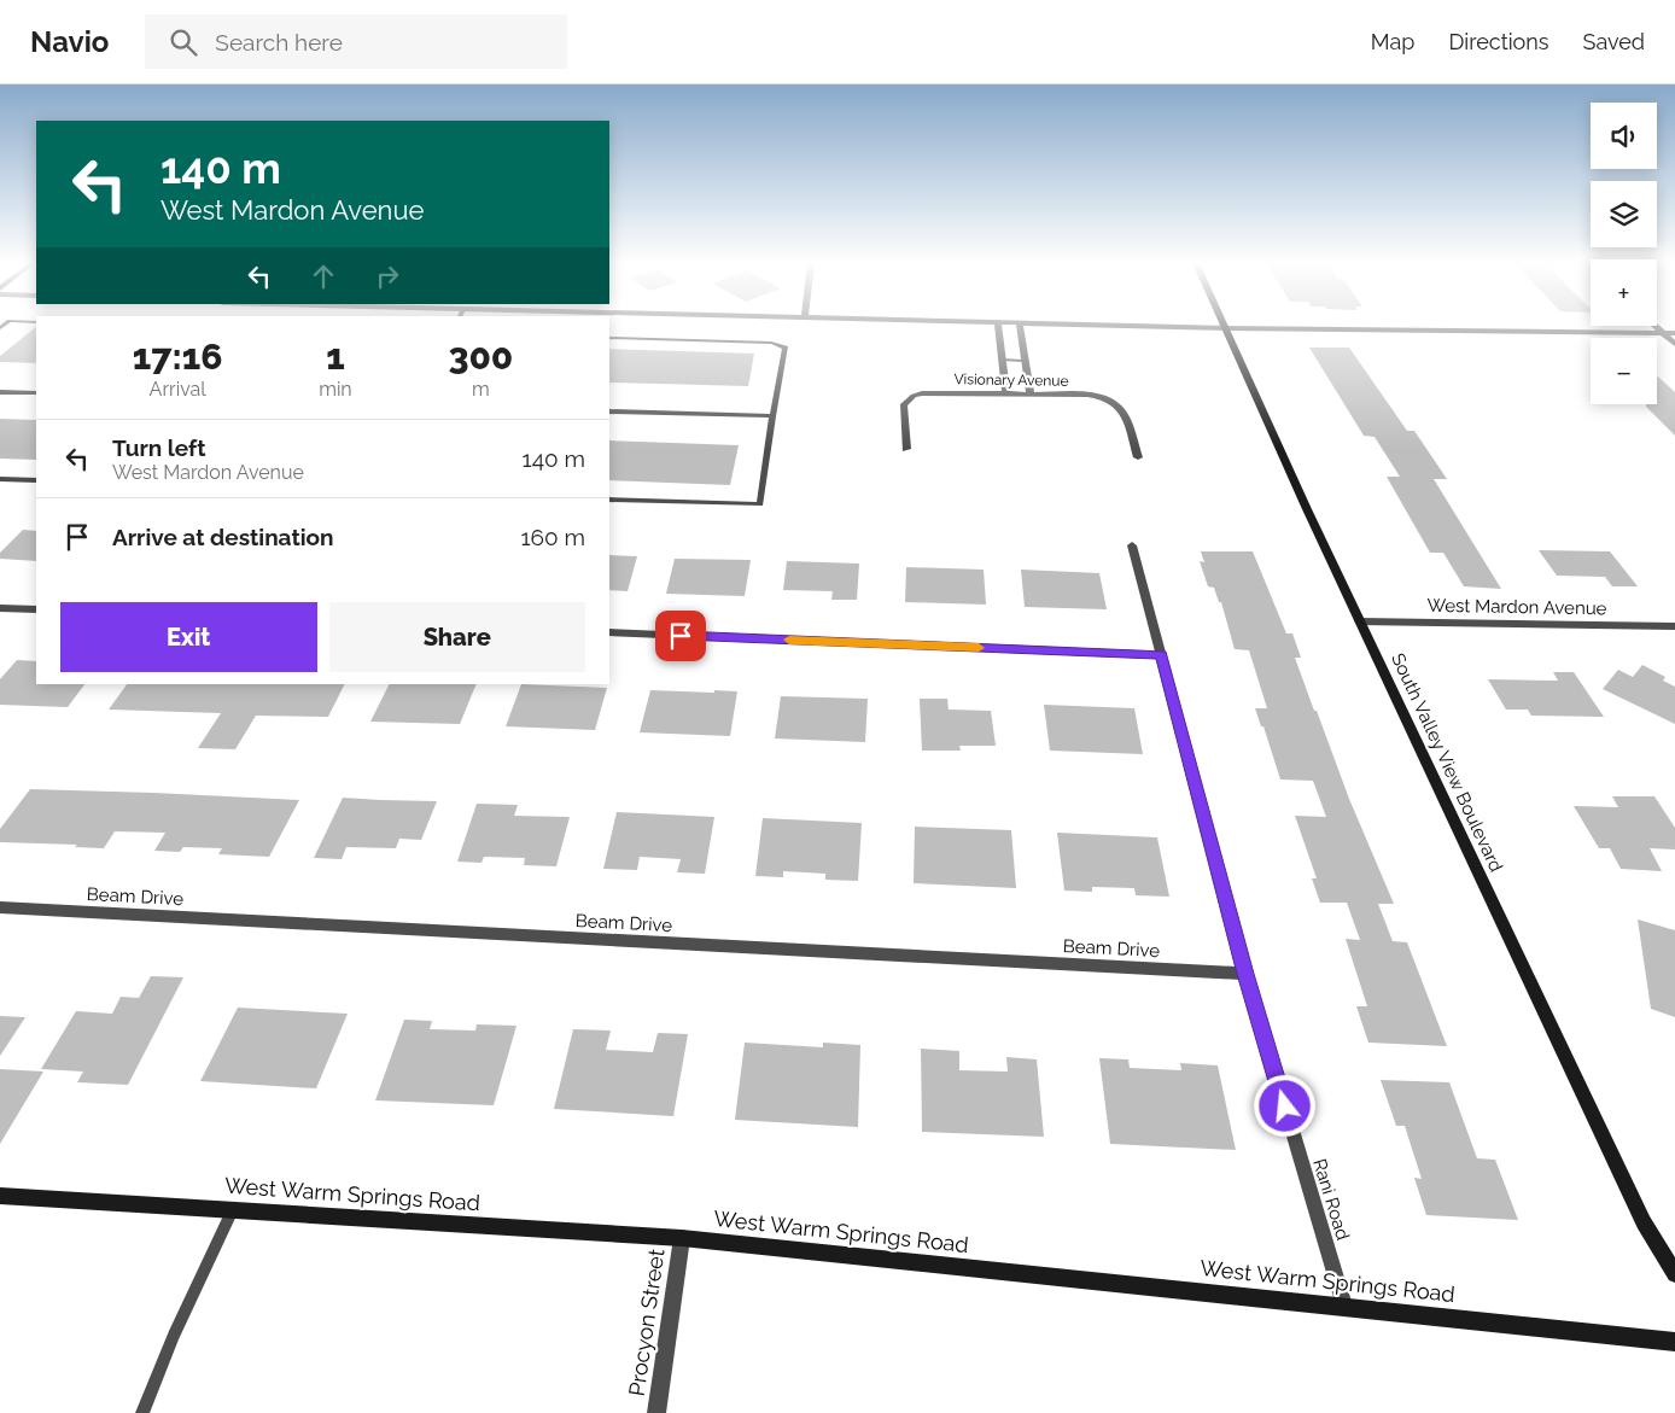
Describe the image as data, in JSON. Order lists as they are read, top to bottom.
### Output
{
  "streets": {
    "main road": ["South Valley View Boulevard", "West Warm Springs Road"],
    "street": [
      "Visionary Avenue",
      "West Mardon Avenue",
      "Beam Drive",
      "Rani Road",
      "Procyon Street"
    ]
  },
  "crossings": [
    ["West Mardon Avenue", "South Valley View Boulevard"],
    ["Beam Drive", "Rani Road"],
    ["West Warm Springs Road", "Rani Road"],
    ["West Warm Springs Road", "Procyon Street"]
  ],
  "page": {
    "header": "Navio",
    "search": "Search here",
    "nav": ["Map", "Directions", "Saved"],
    "map_buttons": ["+", "−"],
    "turn": ["140 m", "West Mardon Avenue"],
    "eta": [
      "17:16",
      "Arrival",
      "1",
      "min",
      "300",
      "m"
    ],
    "list": [
      {
        "name": "Turn left",
        "note": "West Mardon Avenue",
        "value": "140 m"
      },
      {
        "name": "Arrive at destination",
        "value": "160 m"
      }
    ],
    "buttons": ["Exit", "Share"]
  }
}
